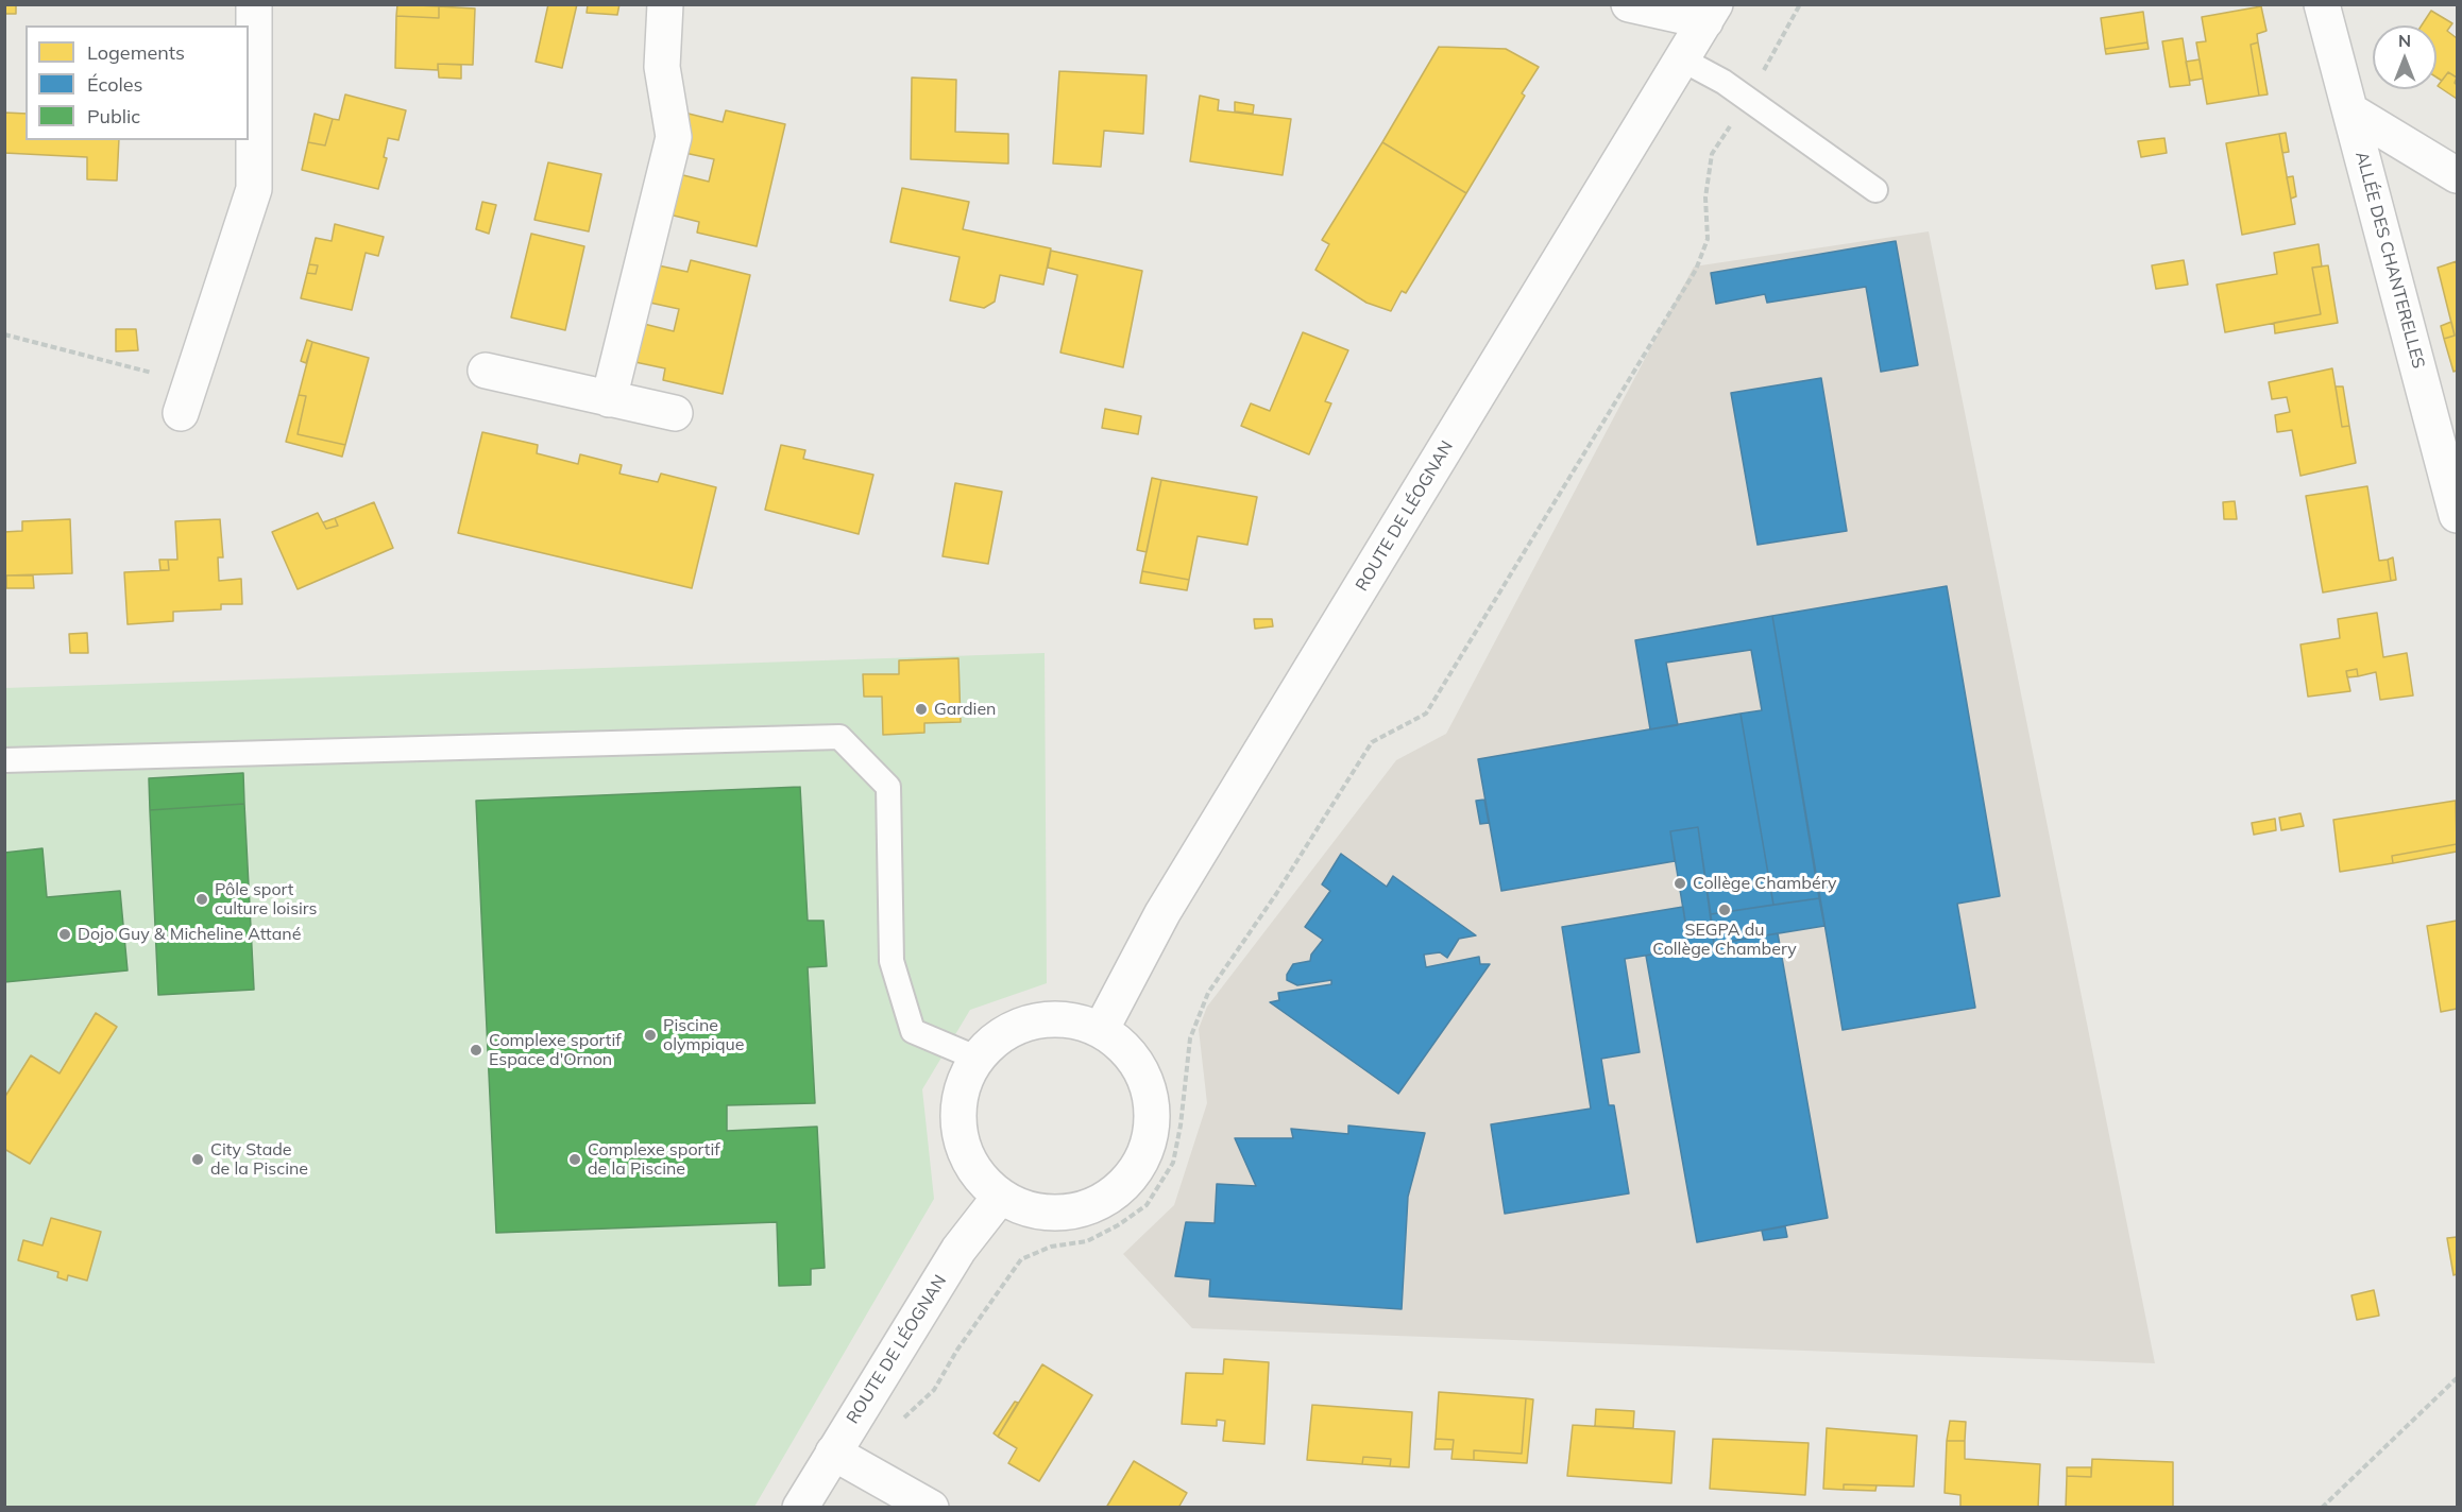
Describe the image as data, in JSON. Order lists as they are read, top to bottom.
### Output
{
  "streets": {
    "main road": ["ALLÉE DES CHANTERELLES", "ROUTE DE LÉOGNAN"]
  },
  "places": [
    "Gardien",
    "Collège Chambéry",
    "Pôle sport culture loisirs",
    "SEGPA du Collège Chambery",
    "Dojo Guy & Micheline Attané",
    "Piscine olympique",
    "Complexe sportif Espace d'Ornon",
    "City Stade de la Piscine",
    "Complexe sportif de la Piscine"
  ],
  "legend": ["Logements", "Écoles", "Public"],
  "north": "top"
}
